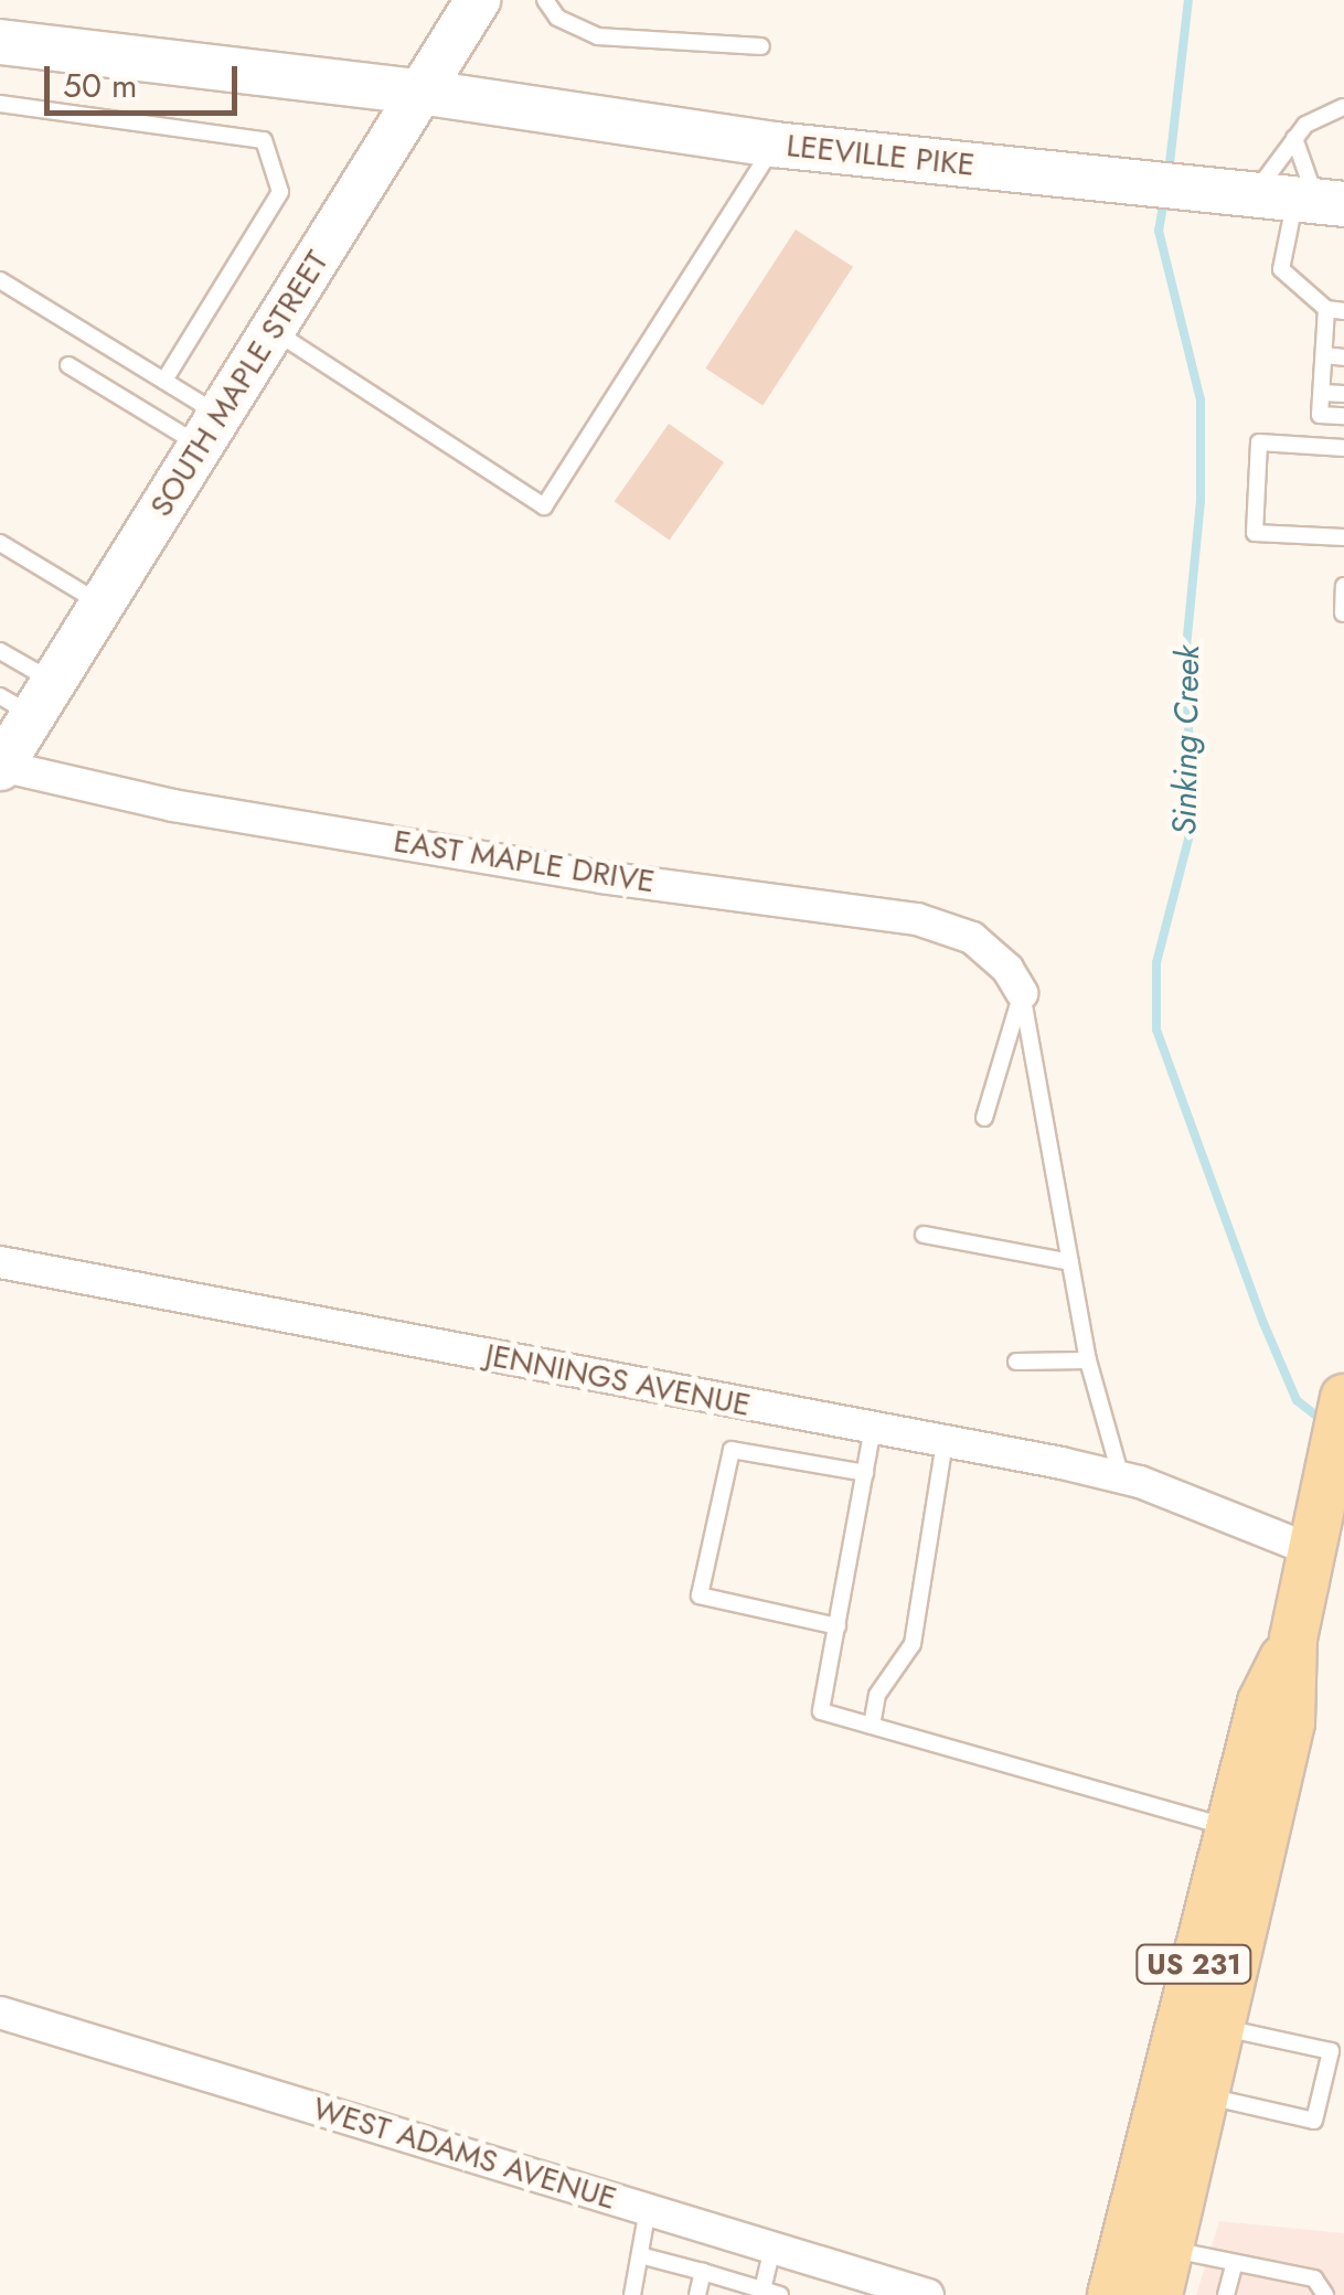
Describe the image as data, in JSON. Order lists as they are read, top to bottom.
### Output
{
  "streets": {
    "main road": ["US 231"],
    "street": [
      "LEEVILLE PIKE",
      "SOUTH MAPLE STREET",
      "EAST MAPLE DRIVE",
      "JENNINGS AVENUE",
      "WEST ADAMS AVENUE"
    ]
  },
  "crossings": [
    ["LEEVILLE PIKE", "SOUTH MAPLE STREET"],
    ["SOUTH MAPLE STREET", "EAST MAPLE DRIVE"],
    ["JENNINGS AVENUE", "US 231"]
  ],
  "water": ["Sinking Creek"],
  "scale_bar": "50 m"
}
